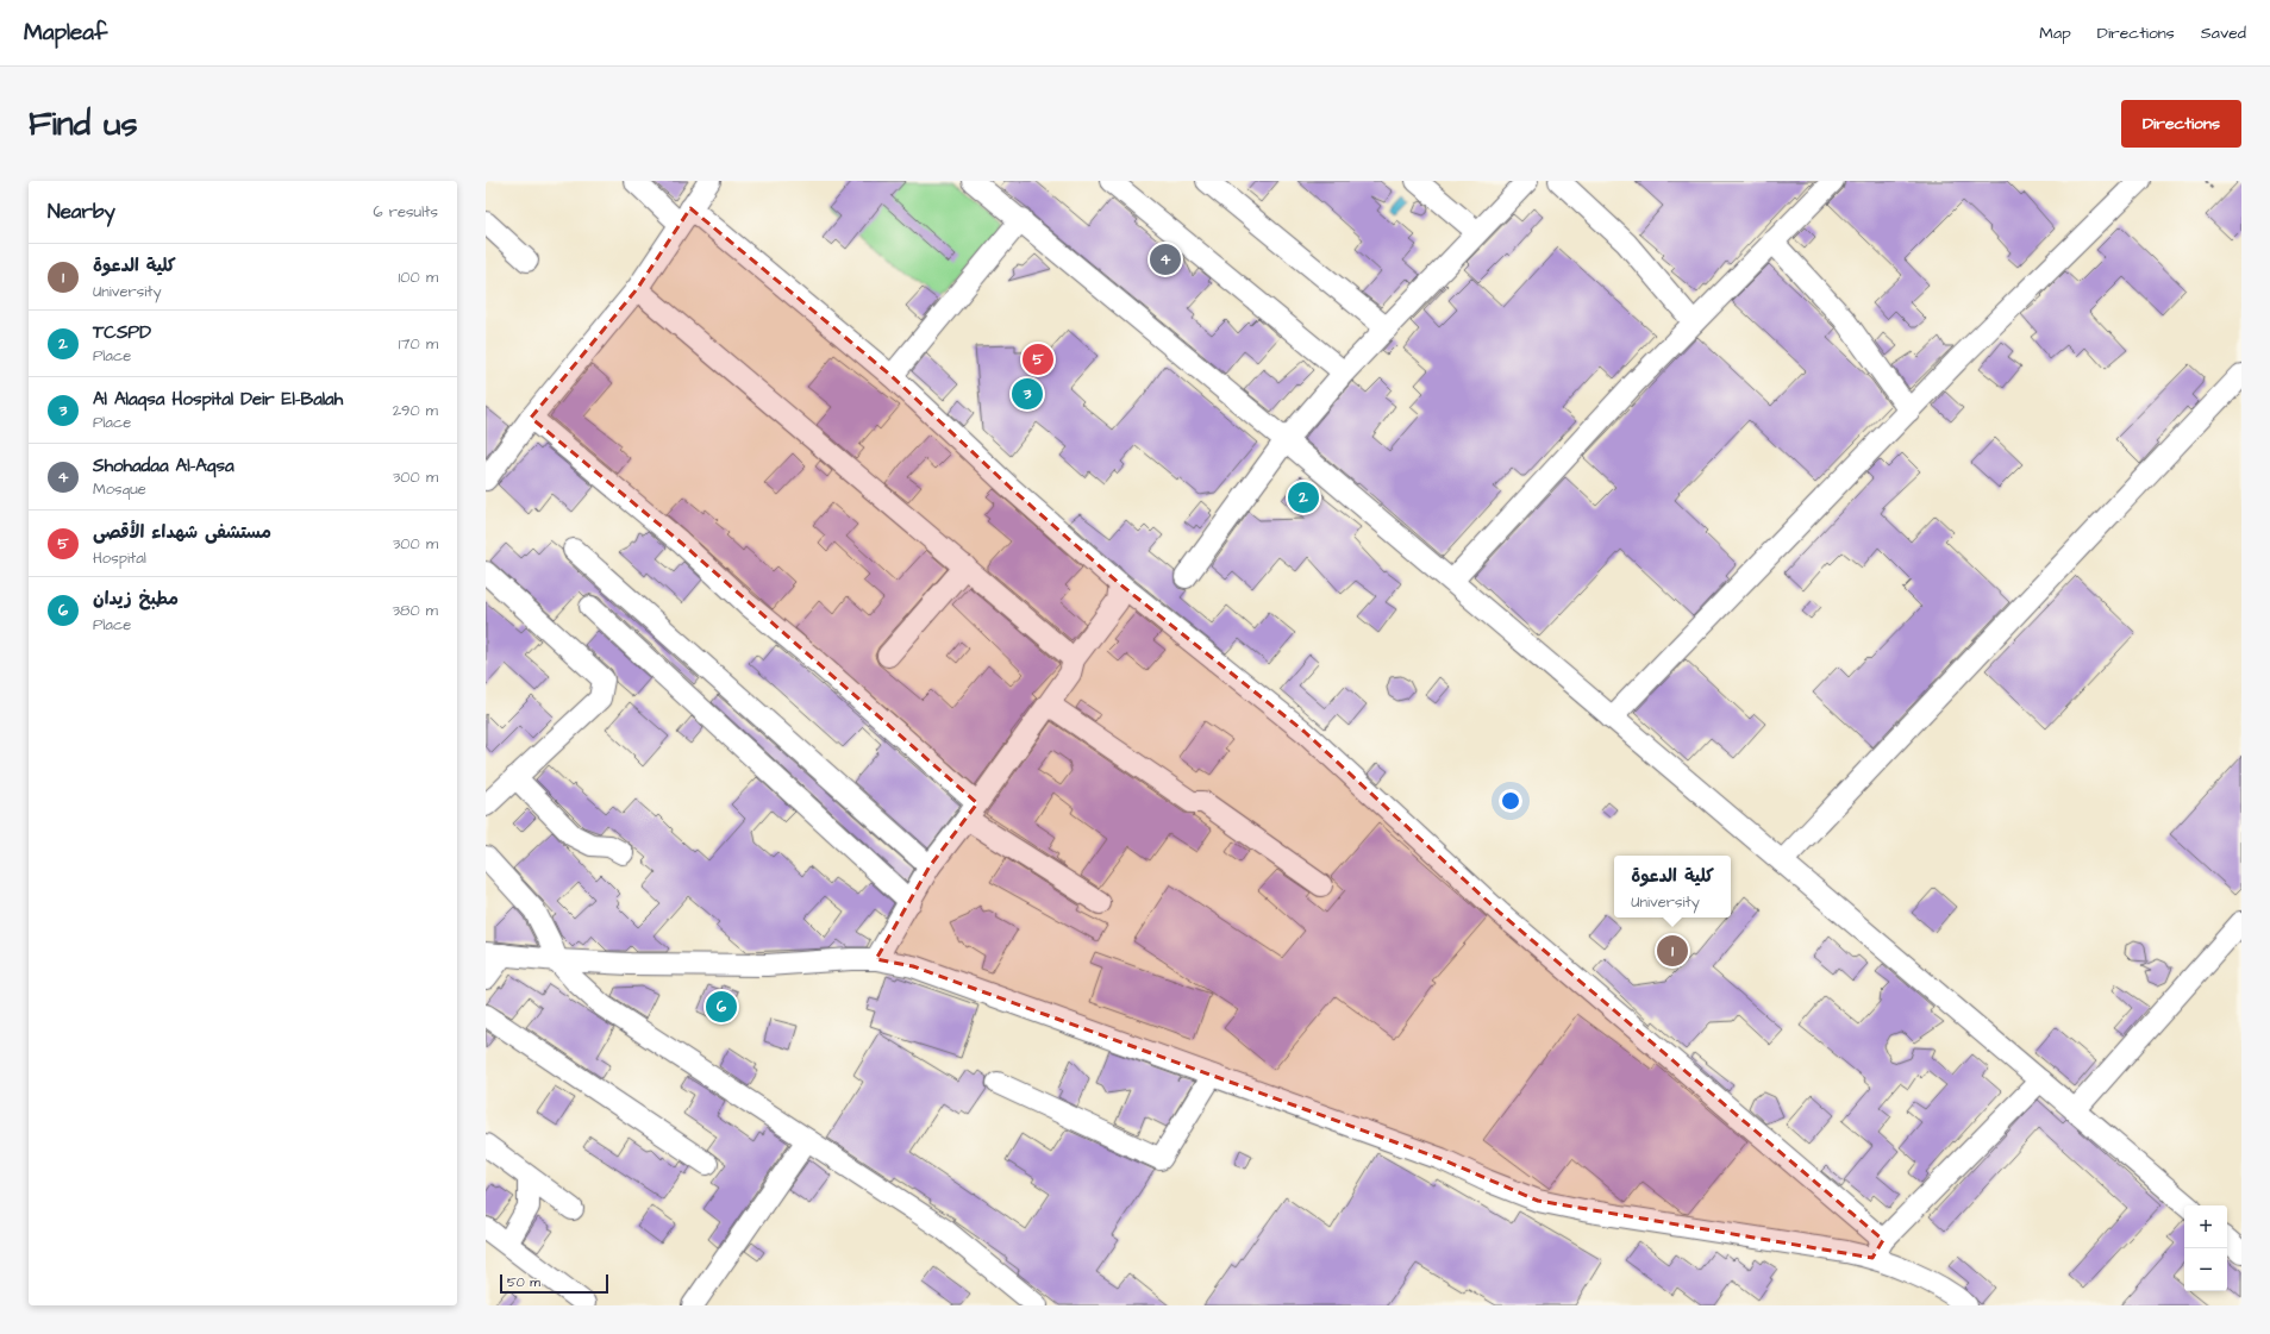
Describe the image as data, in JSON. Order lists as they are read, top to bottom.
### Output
{
  "scale_bar": "50 m",
  "page": {
    "header": "Mapleaf",
    "nav": ["Map", "Directions", "Saved"],
    "buttons": "Directions",
    "title": "Find us",
    "heading": ["Nearby", "6 results"],
    "pins": [
      "4",
      "5",
      "3",
      "2",
      "1",
      "6"
    ],
    "list": [
      {
        "mark": "1",
        "name": "كلية الدعوة",
        "note": "University",
        "value": "100 m"
      },
      {
        "mark": "2",
        "name": "TCSPD",
        "note": "Place",
        "value": "170 m"
      },
      {
        "mark": "3",
        "name": "Al Alaqsa Hospital Deir El-Balah",
        "note": "Place",
        "value": "290 m"
      },
      {
        "mark": "4",
        "name": "Shohadaa Al-Aqsa",
        "note": "Mosque",
        "value": "300 m"
      },
      {
        "mark": "5",
        "name": "مستشفى شهداء الأقصى",
        "note": "Hospital",
        "value": "300 m"
      },
      {
        "mark": "6",
        "name": "مطبخ زيدان",
        "note": "Place",
        "value": "380 m"
      }
    ],
    "popup": ["كلية الدعوة", "University"],
    "map_buttons": ["+", "−"],
    "scale": "50 m"
  }
}
